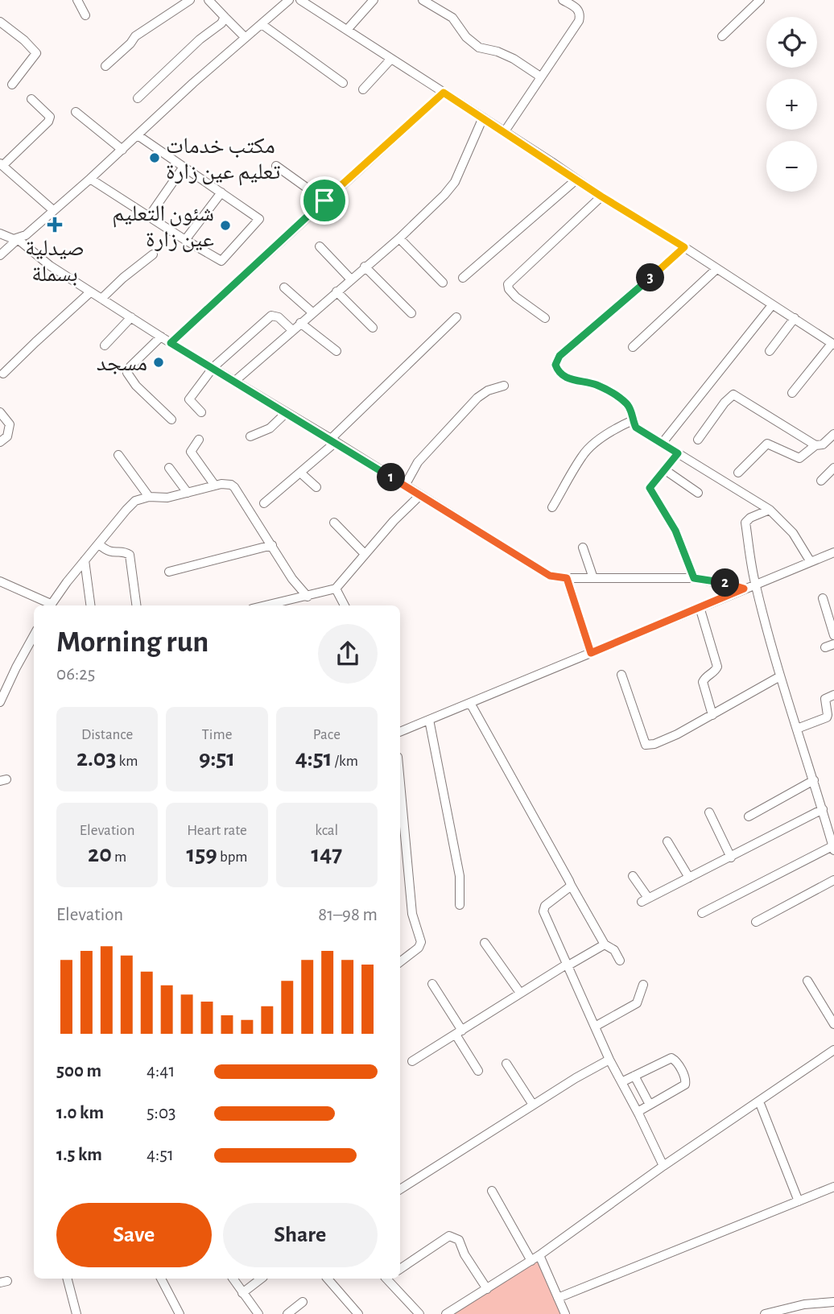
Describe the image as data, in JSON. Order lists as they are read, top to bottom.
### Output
{
  "places": {
    "other": ["مكتب خدمات تعليم عين زارة", "شئون التعليم عين زارة", "مسجد"],
    "health": ["صيدلية بسملة"]
  },
  "page": {
    "map_buttons": ["+", "−"],
    "pins": ["3", "1", "2"],
    "heading": ["Morning run", "06:25"],
    "stats": [
      ["Distance", "2.03 km"],
      ["Time", "9:51"],
      ["Pace", "4:51 /km"],
      ["Elevation", "20 m"],
      ["Heart rate", "159 bpm"],
      ["kcal", "147"]
    ],
    "chart": ["Elevation", "81–98 m"],
    "list": [
      {
        "name": "500 m",
        "note": "4:41"
      },
      {
        "name": "1.0 km",
        "note": "5:03"
      },
      {
        "name": "1.5 km",
        "note": "4:51"
      }
    ],
    "buttons": ["Save", "Share"]
  }
}
